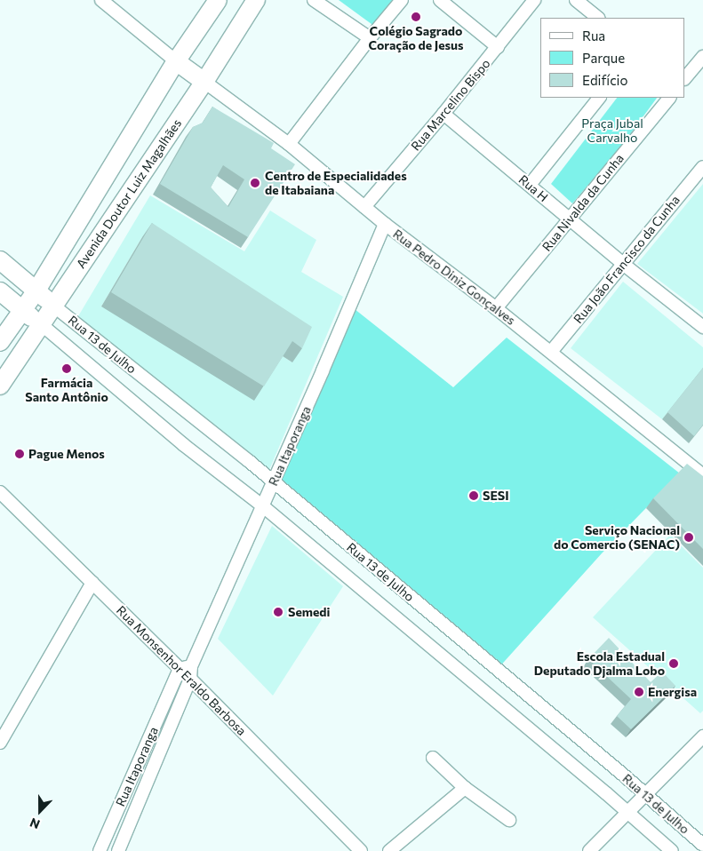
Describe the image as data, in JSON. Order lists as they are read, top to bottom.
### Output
{
  "streets": {
    "street": [
      "Rua Marcelino Bispo",
      "Rua H",
      "Avenida Doutor Luiz Magalhães",
      "Rua Nivalda da Cunha",
      "Rua João Francisco da Cunha",
      "Rua Pedro Diniz Gonçalves",
      "Rua 13 de Julho",
      "Rua Itaporanga",
      "Rua Monsenhor Eraldo Barbosa"
    ]
  },
  "crossings": [
    ["Rua Marcelino Bispo", "Rua H"],
    ["Rua Marcelino Bispo", "Rua Pedro Diniz Gonçalves"],
    ["Rua H", "Rua Nivalda da Cunha"],
    ["Rua H", "Rua João Francisco da Cunha"],
    ["Avenida Doutor Luiz Magalhães", "Rua Pedro Diniz Gonçalves"],
    ["Avenida Doutor Luiz Magalhães", "Rua 13 de Julho"],
    ["Rua Nivalda da Cunha", "Rua Pedro Diniz Gonçalves"],
    ["Rua João Francisco da Cunha", "Rua Pedro Diniz Gonçalves"],
    ["Rua Pedro Diniz Gonçalves", "Rua Itaporanga"],
    ["Rua 13 de Julho", "Rua Itaporanga"],
    ["Rua Itaporanga", "Rua Monsenhor Eraldo Barbosa"]
  ],
  "parks": ["Praça Jubal Carvalho"],
  "places": [
    "Colégio Sagrado Coração de Jesus",
    "Centro de Especialidades de Itabaiana",
    "Farmácia Santo Antônio",
    "Pague Menos",
    "SESI",
    "Serviço Nacional do Comercio (SENAC)",
    "Semedi",
    "Escola Estadual Deputado Djalma Lobo",
    "Energisa"
  ],
  "legend": ["Rua", "Parque", "Edifício"],
  "north": "bottom"
}
